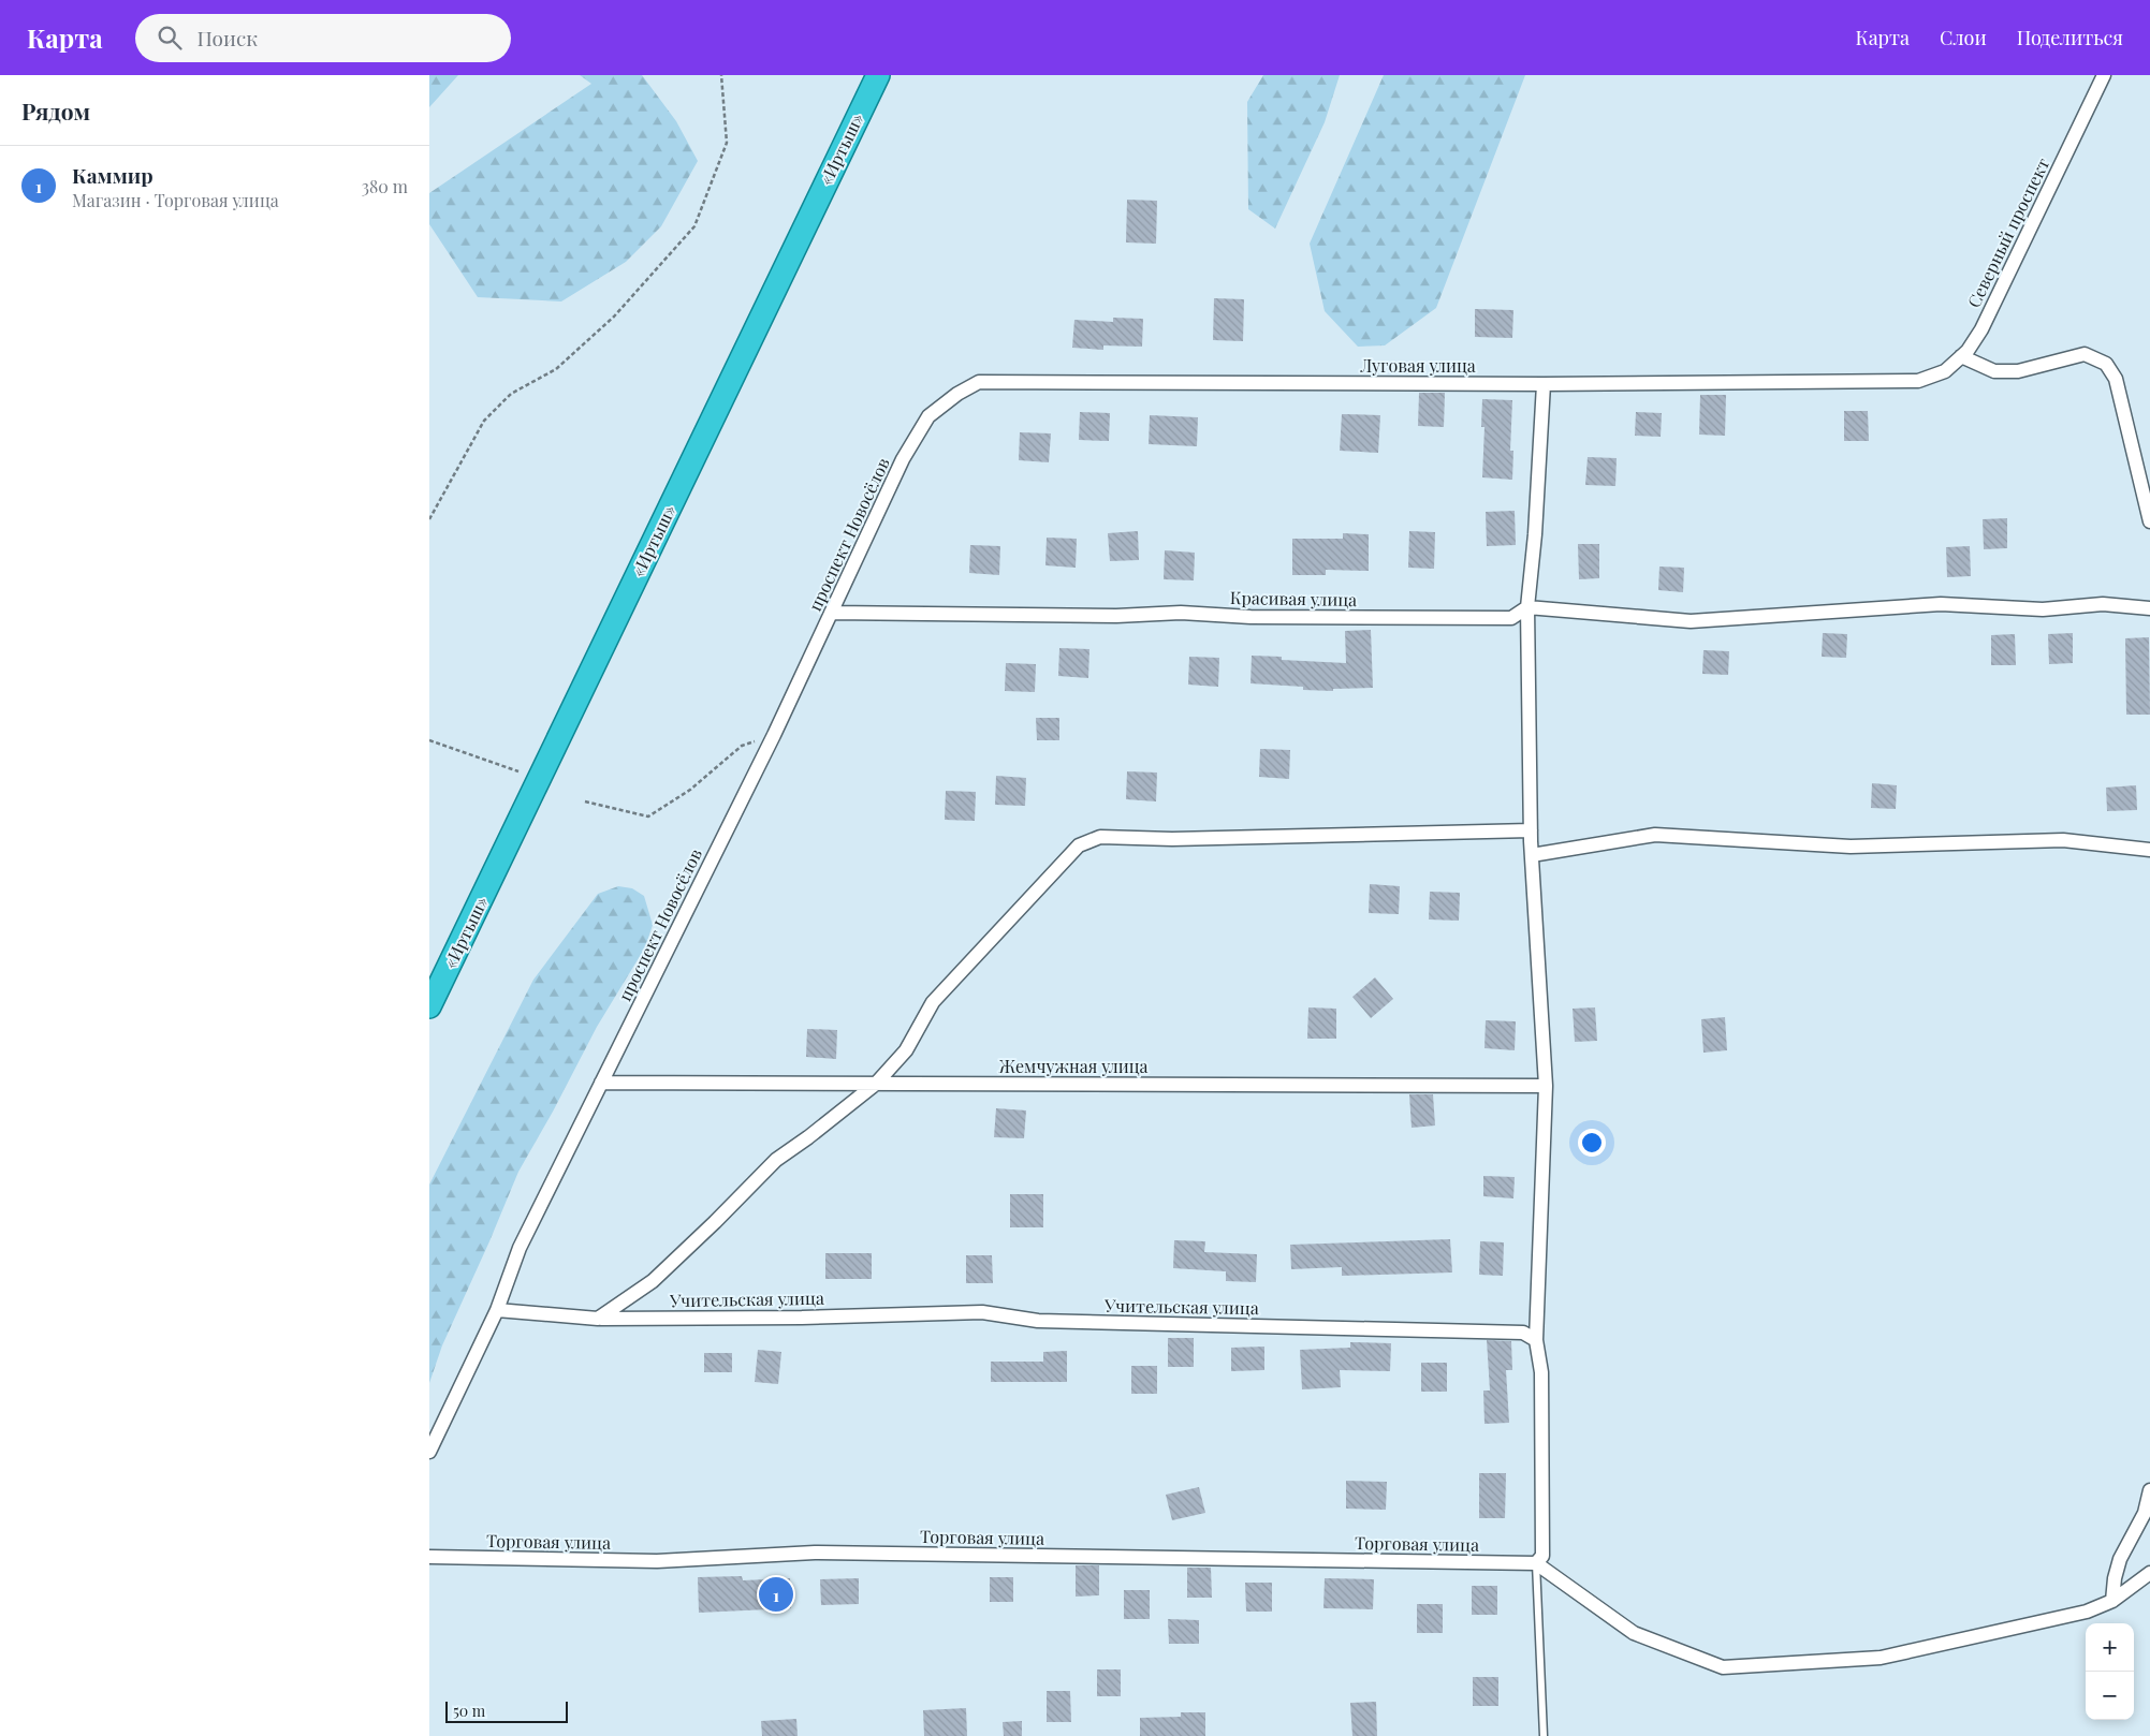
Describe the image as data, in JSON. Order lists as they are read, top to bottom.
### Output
{
  "streets": {
    "highway": ["«Иртыш»"],
    "street": [
      "Северный проспект",
      "Луговая улица",
      "проспект Новосёлов",
      "Красивая улица",
      "Жемчужная улица",
      "Учительская улица",
      "Торговая улица"
    ]
  },
  "crossings": [
    ["Северный проспект", "Луговая улица"],
    ["Луговая улица", "проспект Новосёлов"],
    ["проспект Новосёлов", "Красивая улица"],
    ["проспект Новосёлов", "Жемчужная улица"],
    ["проспект Новосёлов", "Учительская улица"]
  ],
  "scale_bar": "50 m",
  "page": {
    "header": "Карта",
    "search": "Поиск",
    "nav": ["Карта", "Слои", "Поделиться"],
    "heading": "Рядом",
    "list": [
      {
        "mark": "1",
        "name": "Каммир",
        "note": "Магазин · Торговая улица",
        "value": "380 m"
      }
    ],
    "pins": "1",
    "map_buttons": ["+", "−"],
    "scale": "50 m"
  }
}
